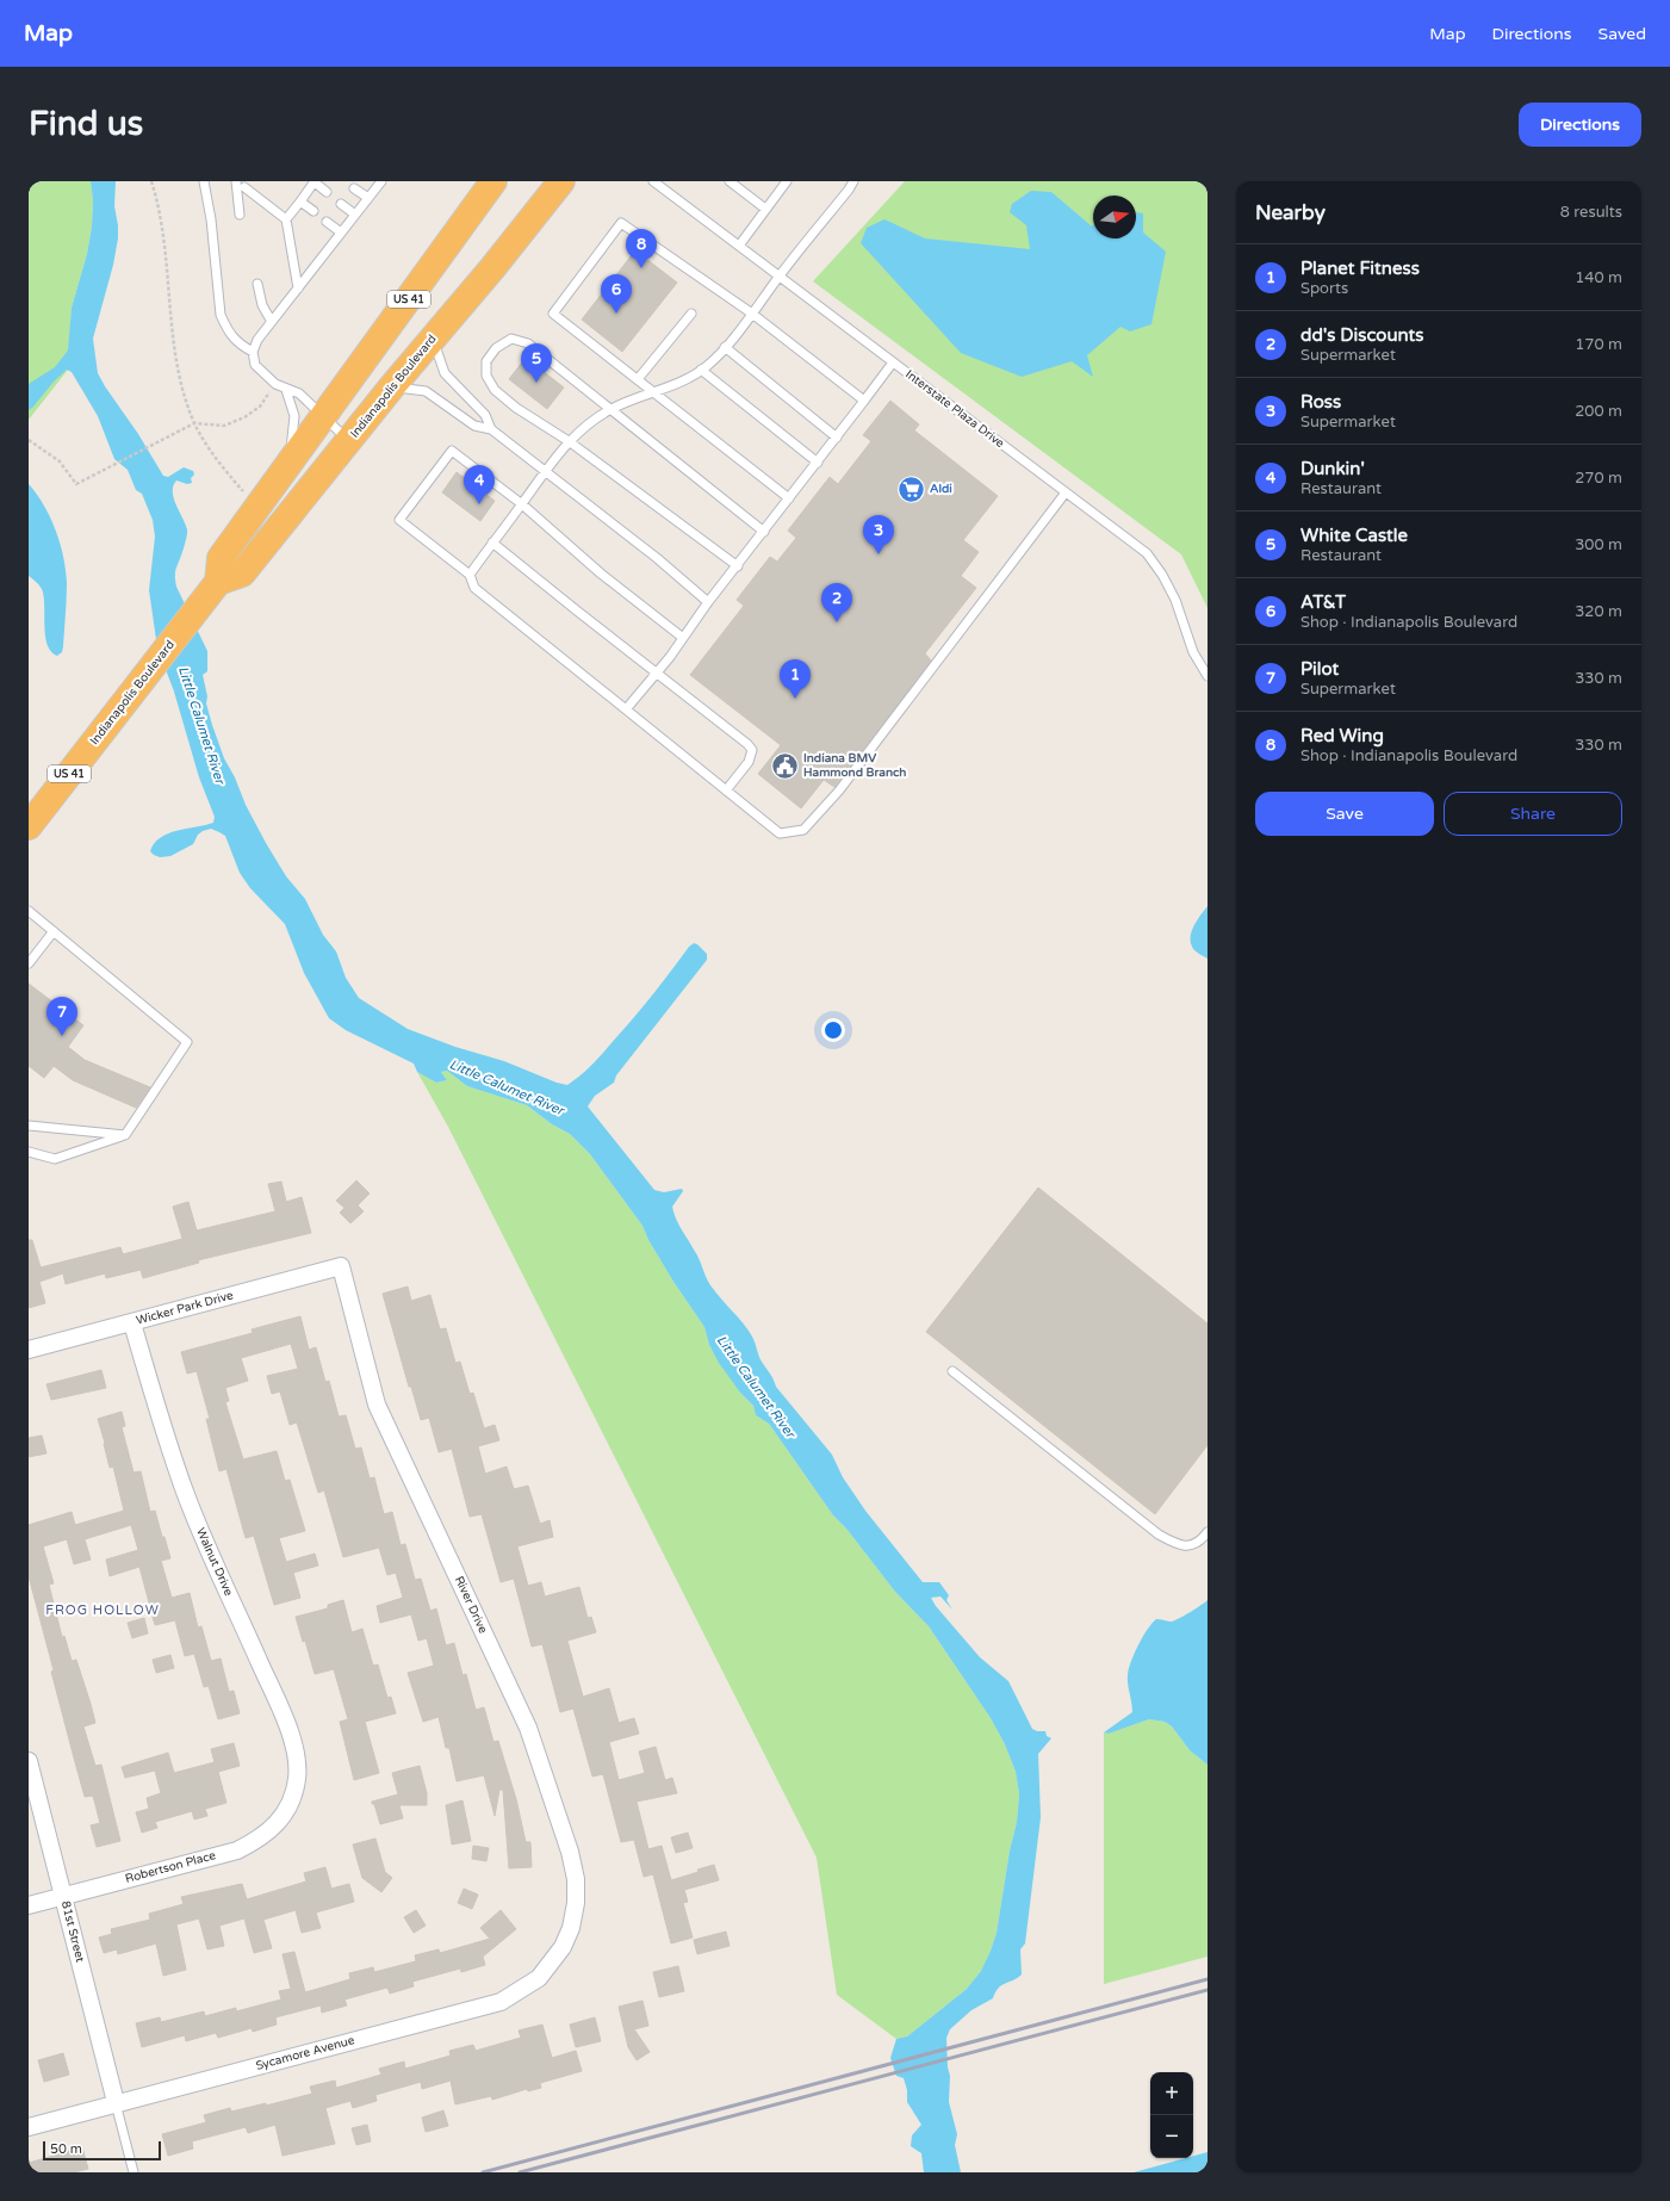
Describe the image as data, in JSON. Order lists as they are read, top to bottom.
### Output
{
  "streets": {
    "highway": ["US 41", "Indianapolis Boulevard"],
    "street": [
      "Wicker Park Drive",
      "Walnut Drive",
      "River Drive",
      "Robertson Place",
      "81st Street",
      "Sycamore Avenue"
    ],
    "lane": ["Interstate Plaza Drive"]
  },
  "crossings": [
    ["US 41", "Indianapolis Boulevard"],
    ["Wicker Park Drive", "Walnut Drive"],
    ["Wicker Park Drive", "River Drive"],
    ["Walnut Drive", "Robertson Place"],
    ["River Drive", "Sycamore Avenue"],
    ["Robertson Place", "81st Street"],
    ["81st Street", "Sycamore Avenue"]
  ],
  "districts": ["FROG HOLLOW"],
  "water": ["Little Calumet River"],
  "places": {
    "supermarket": ["Aldi"],
    "public building": ["Indiana BMV Hammond Branch"]
  },
  "scale_bar": "50 m",
  "north": "right",
  "page": {
    "header": "Map",
    "nav": ["Map", "Directions", "Saved"],
    "buttons": [
      "Directions",
      ["Save", "Share"]
    ],
    "title": "Find us",
    "heading": ["Nearby", "8 results"],
    "pins": [
      "8",
      "6",
      "5",
      "4",
      "3",
      "2",
      "1",
      "7"
    ],
    "list": [
      {
        "mark": "1",
        "name": "Planet Fitness",
        "note": "Sports",
        "value": "140 m"
      },
      {
        "mark": "2",
        "name": "dd's Discounts",
        "note": "Supermarket",
        "value": "170 m"
      },
      {
        "mark": "3",
        "name": "Ross",
        "note": "Supermarket",
        "value": "200 m"
      },
      {
        "mark": "4",
        "name": "Dunkin'",
        "note": "Restaurant",
        "value": "270 m"
      },
      {
        "mark": "5",
        "name": "White Castle",
        "note": "Restaurant",
        "value": "300 m"
      },
      {
        "mark": "6",
        "name": "AT&T",
        "note": "Shop · Indianapolis Boulevard",
        "value": "320 m"
      },
      {
        "mark": "7",
        "name": "Pilot",
        "note": "Supermarket",
        "value": "330 m"
      },
      {
        "mark": "8",
        "name": "Red Wing",
        "note": "Shop · Indianapolis Boulevard",
        "value": "330 m"
      }
    ],
    "map_buttons": ["+", "−"],
    "scale": "50 m"
  }
}
